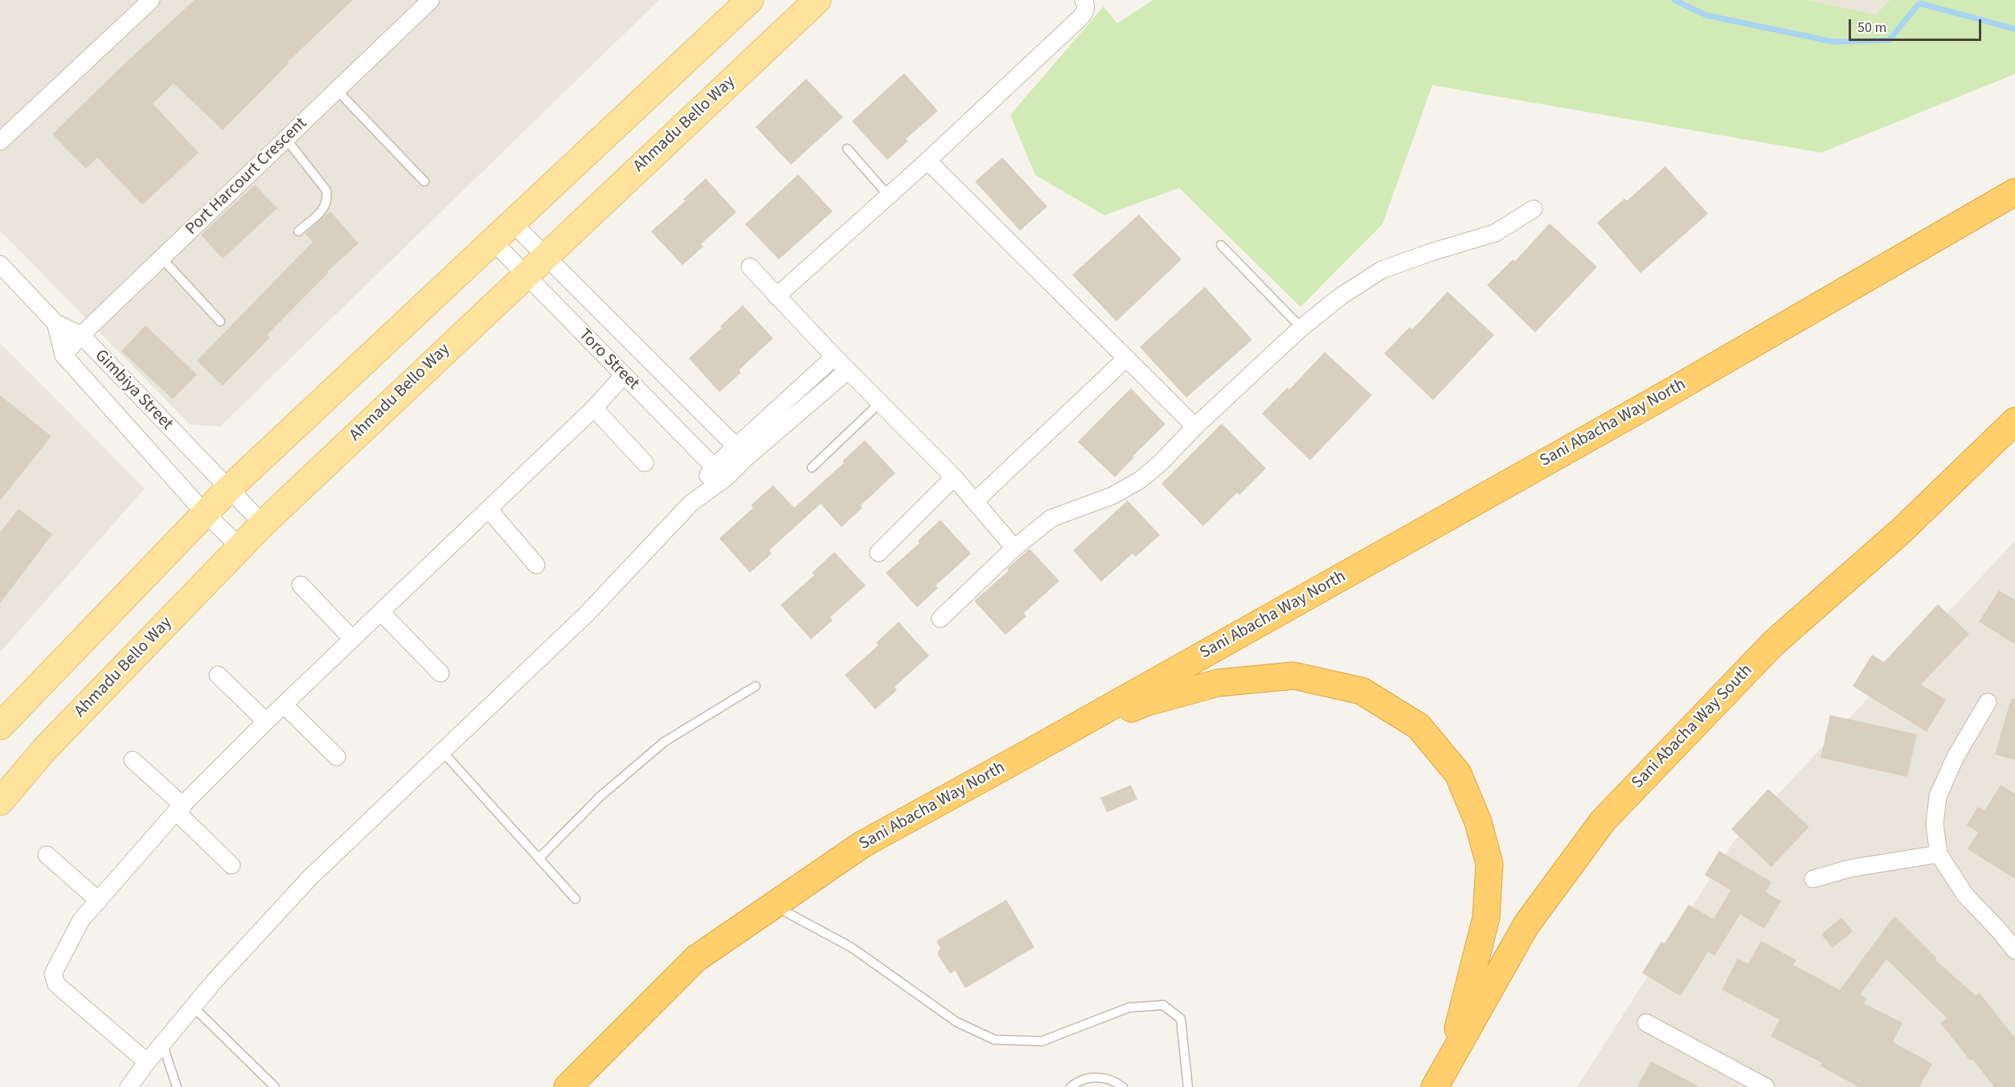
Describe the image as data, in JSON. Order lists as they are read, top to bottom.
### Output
{
  "streets": {
    "highway": ["Sani Abacha Way North", "Sani Abacha Way South"],
    "main road": ["Ahmadu Bello Way"],
    "street": ["Port Harcourt Crescent", "Toro Street", "Gimbiya Street"]
  },
  "crossings": [
    ["Ahmadu Bello Way", "Toro Street"],
    ["Ahmadu Bello Way", "Gimbiya Street"],
    ["Port Harcourt Crescent", "Gimbiya Street"]
  ],
  "scale_bar": "50 m"
}
